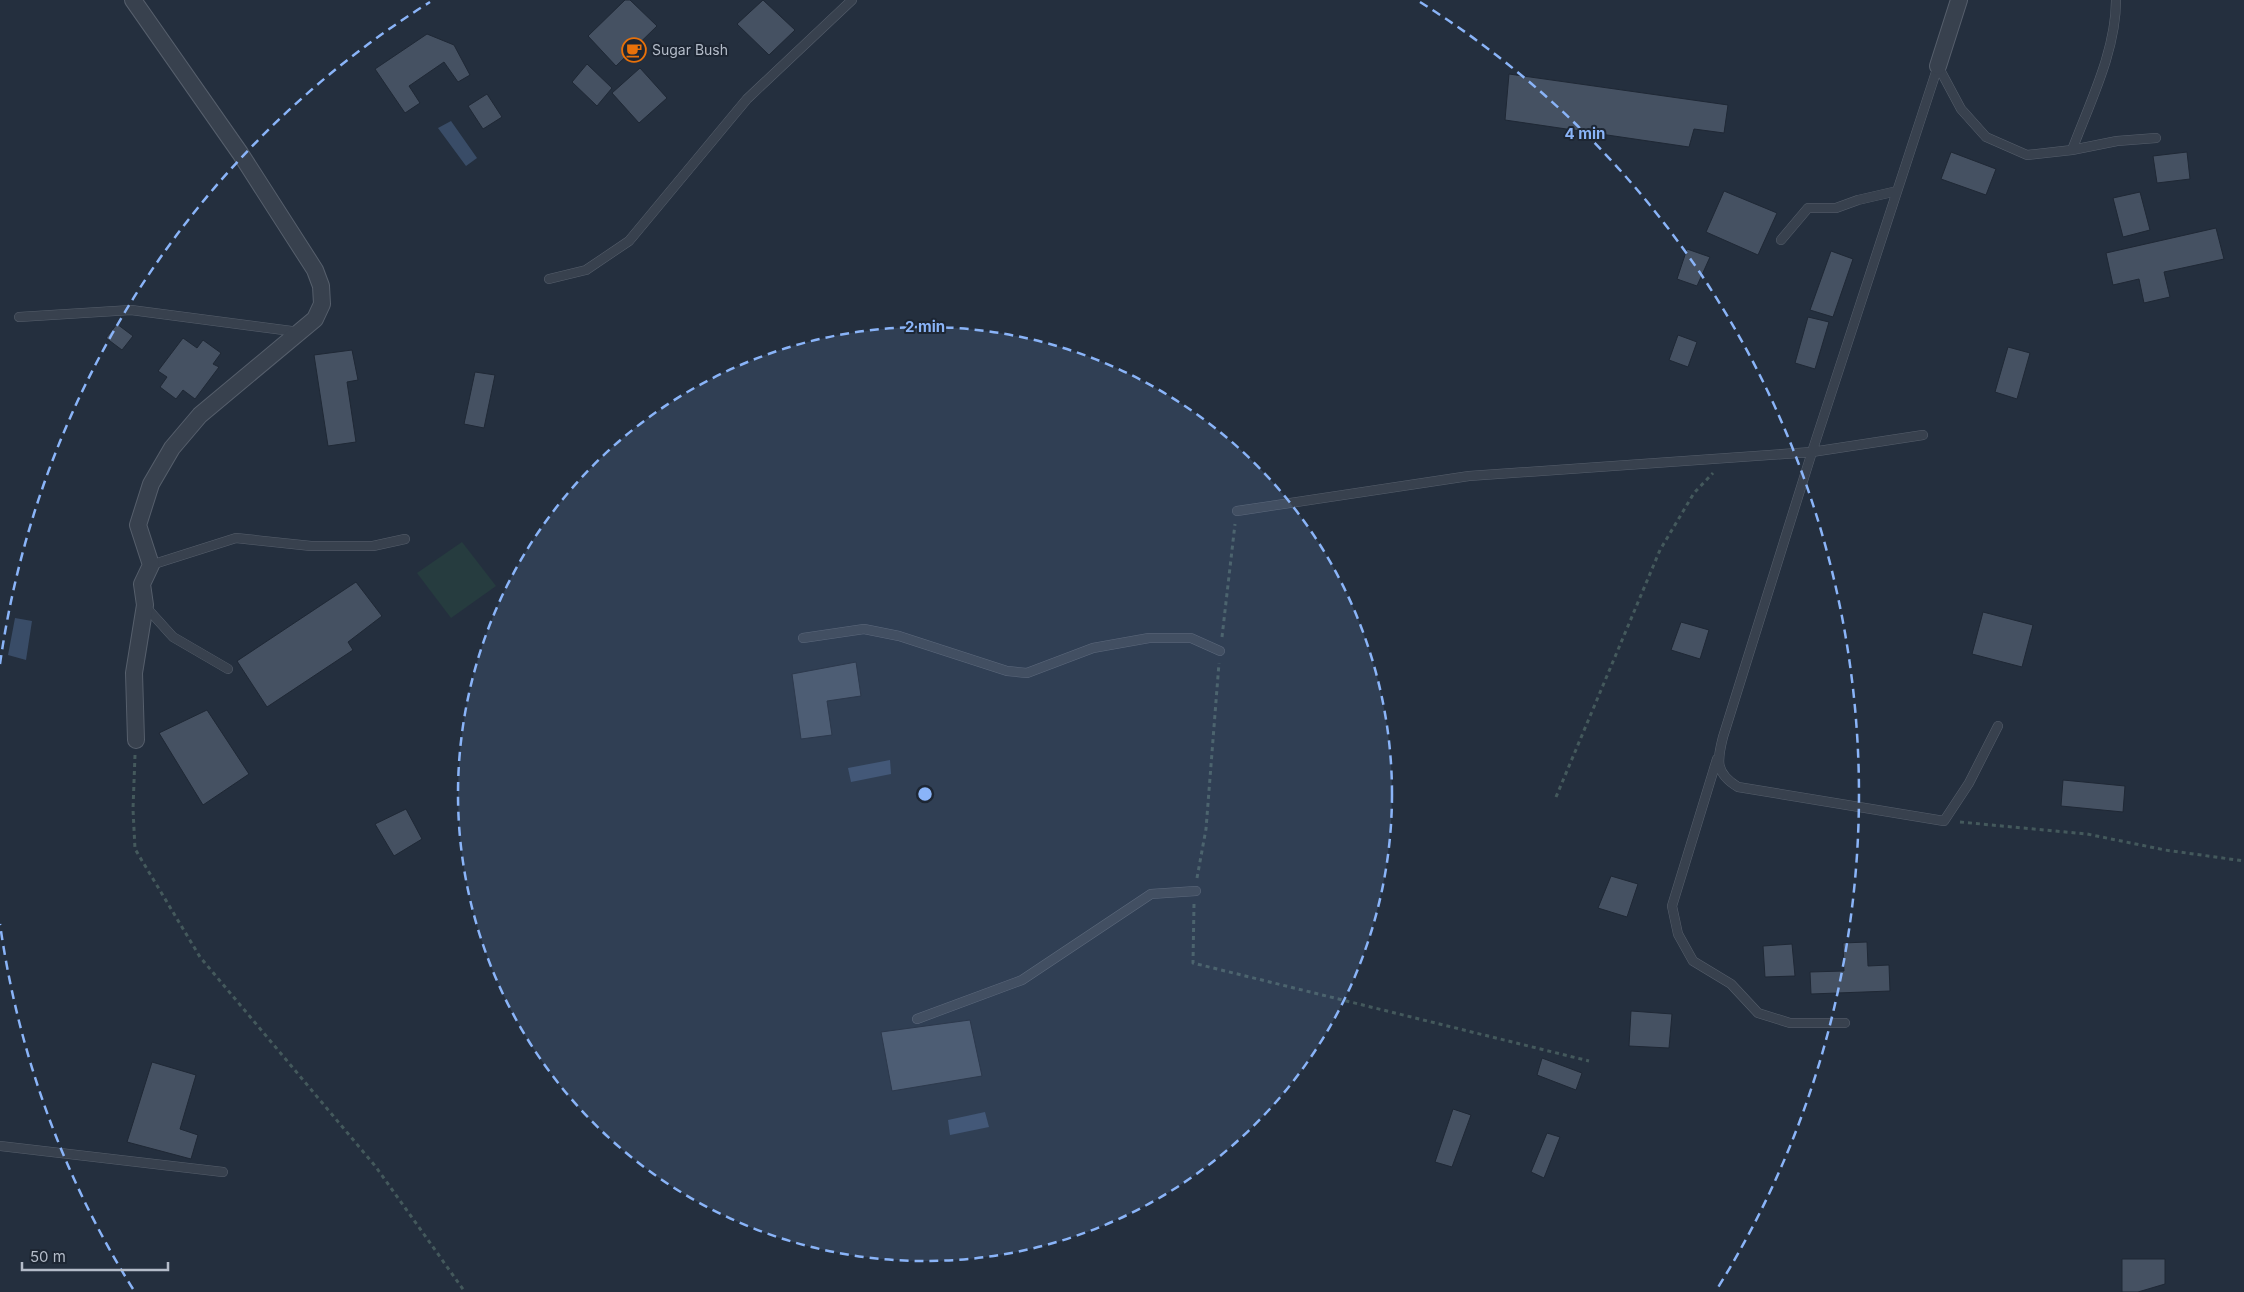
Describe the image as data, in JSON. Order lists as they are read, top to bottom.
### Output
{
  "places": {
    "cafe": ["Sugar Bush"]
  },
  "scale_bar": "50 m",
  "rings": ["4 min", "2 min"]
}
